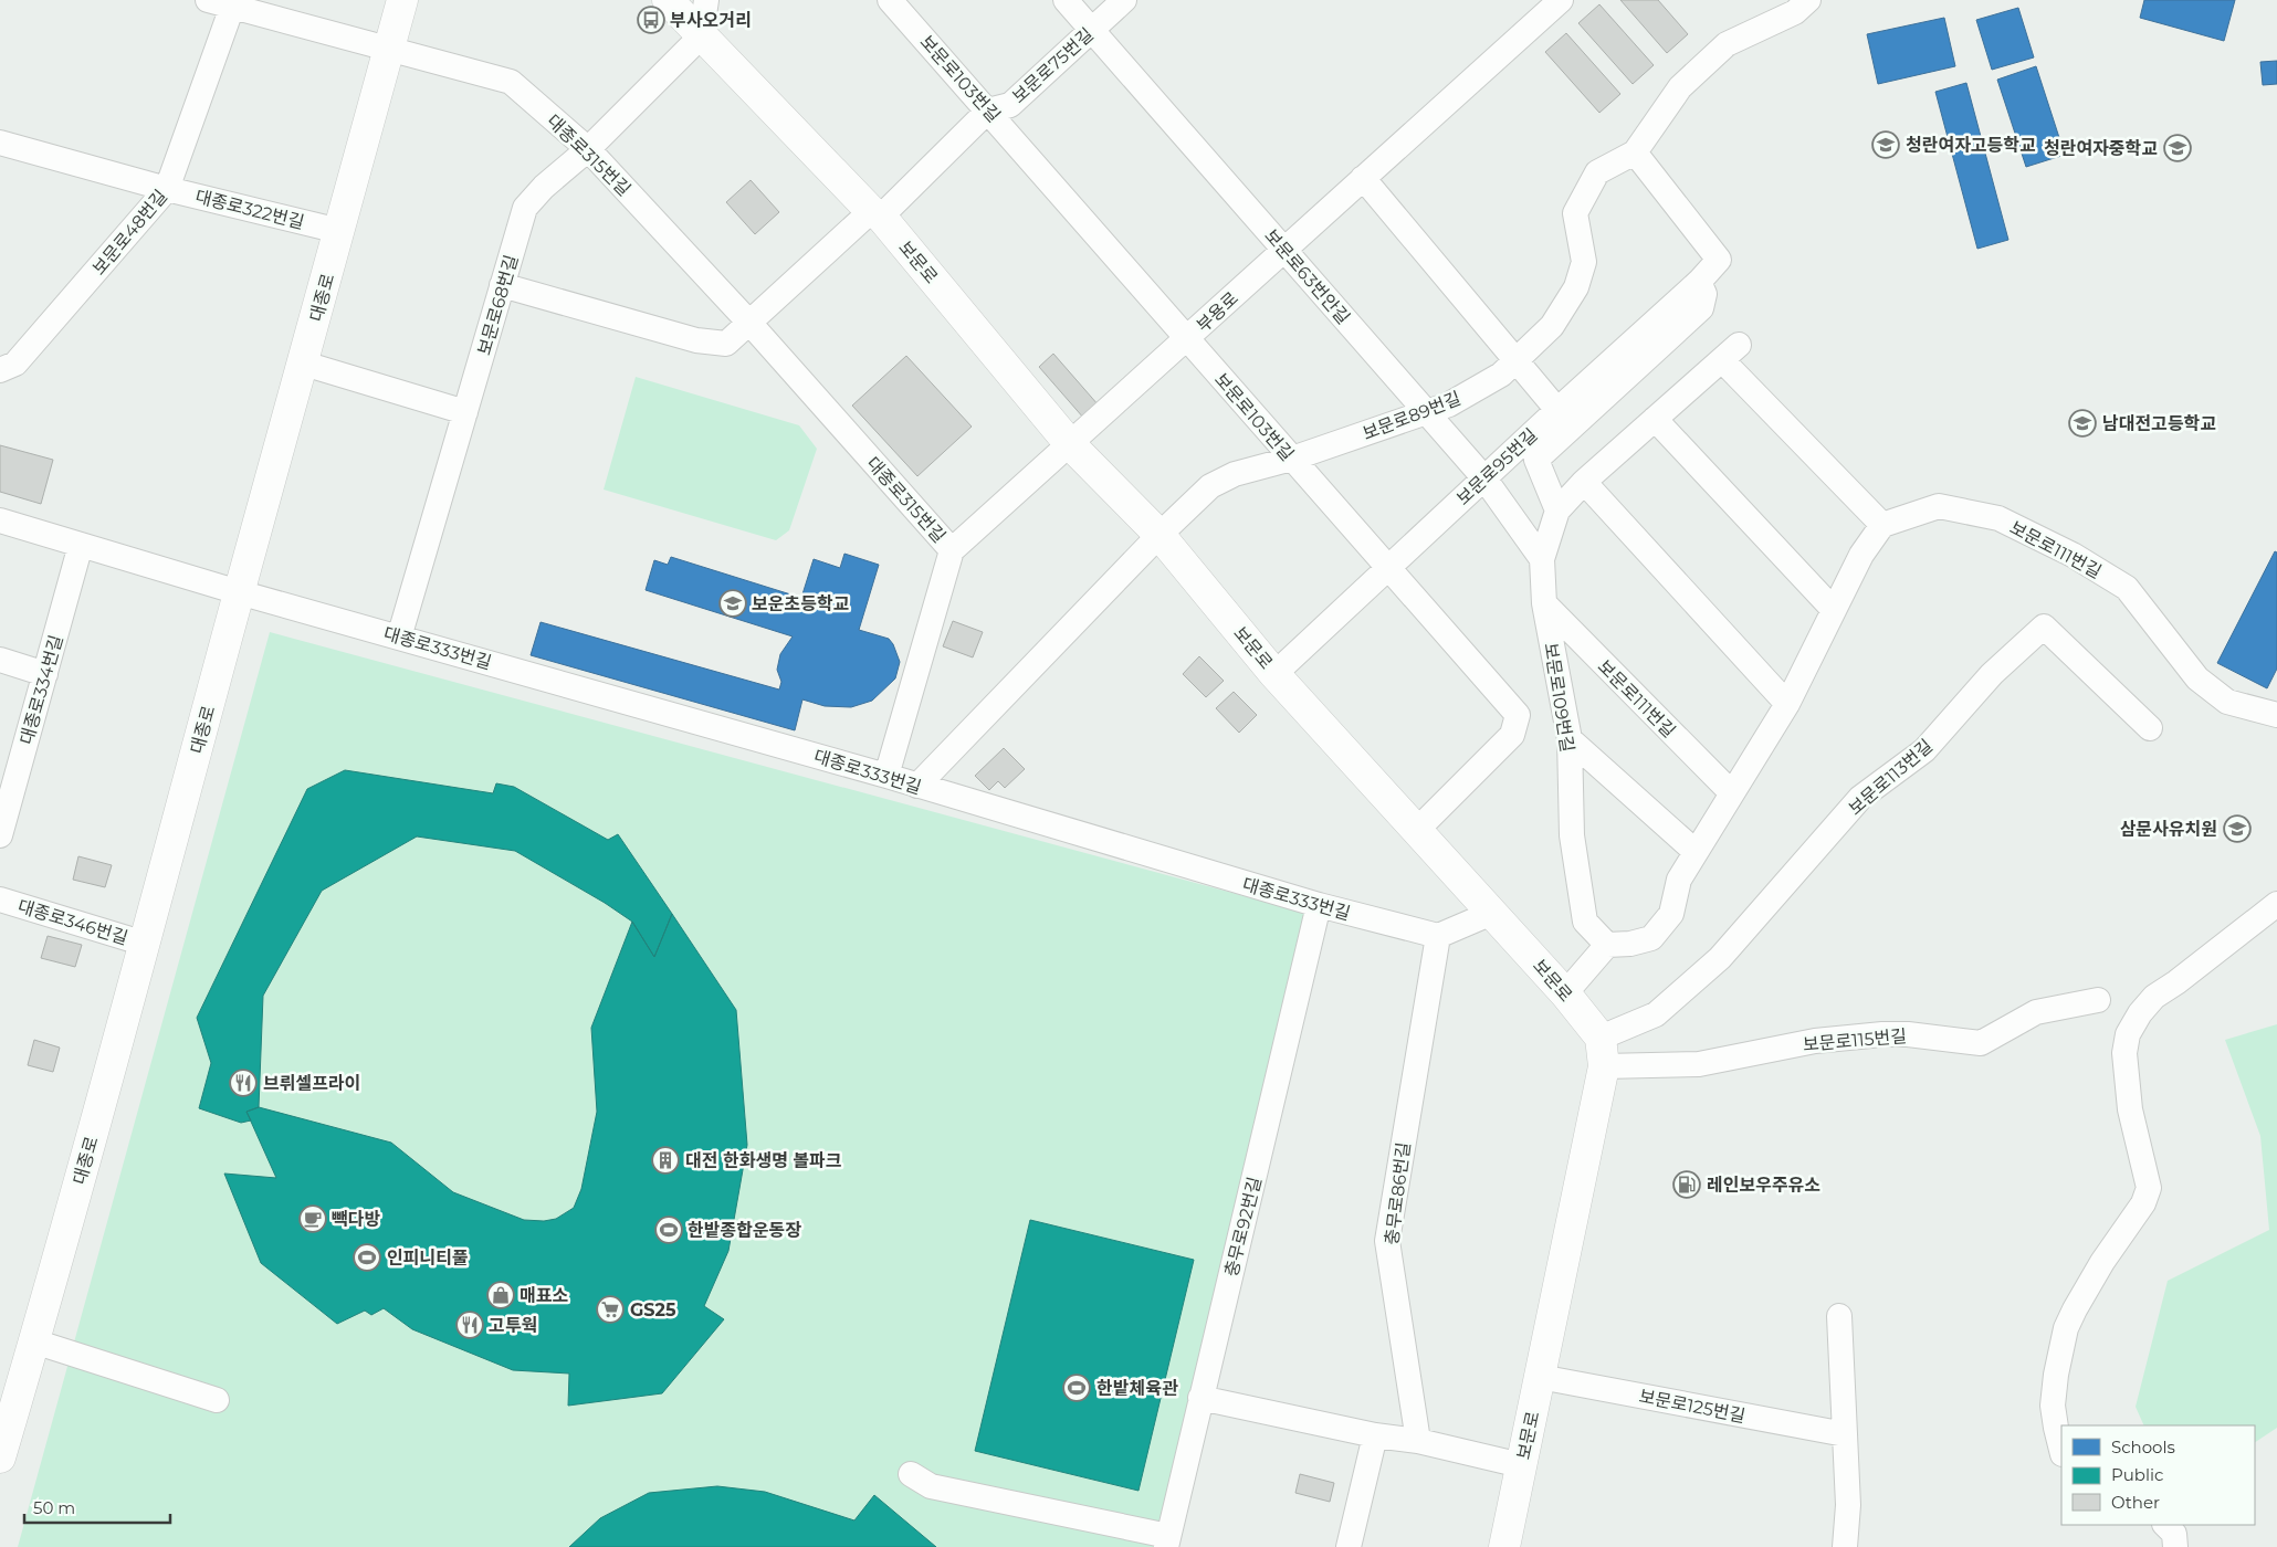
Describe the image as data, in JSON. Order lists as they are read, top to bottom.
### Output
{
  "streets": {
    "main road": ["보문로", "대종로"],
    "street": [
      "보문로75번길",
      "보문로103번길",
      "대종로315번길",
      "대종로322번길",
      "보문로48번길",
      "보문로63번안길",
      "보문로68번길",
      "부용로",
      "보문로89번길",
      "보문로95번길",
      "보문로111번길",
      "대종로333번길",
      "대종로334번길",
      "보문로109번길",
      "보문로113번길",
      "대종로346번길",
      "보문로115번길",
      "충무로86번길",
      "충무로92번길",
      "보문로125번길"
    ]
  },
  "crossings": [
    ["보문로75번길", "보문로103번길"],
    ["보문로75번길", "대종로315번길"],
    ["보문로75번길", "보문로"],
    ["보문로75번길", "보문로63번안길"],
    ["보문로103번길", "보문로"],
    ["보문로103번길", "부용로"],
    ["보문로103번길", "보문로89번길"],
    ["보문로103번길", "보문로95번길"],
    ["대종로315번길", "보문로48번길"],
    ["대종로315번길", "대종로"],
    ["대종로315번길", "보문로68번길"],
    ["대종로315번길", "부용로"],
    ["대종로315번길", "대종로333번길"],
    ["대종로322번길", "보문로48번길"],
    ["대종로322번길", "대종로"],
    ["보문로", "보문로68번길"],
    ["보문로", "부용로"],
    ["보문로", "보문로89번길"],
    ["보문로", "보문로95번길"],
    ["보문로", "보문로113번길"],
    ["보문로", "보문로115번길"],
    ["보문로", "보문로125번길"],
    ["보문로63번안길", "부용로"],
    ["보문로63번안길", "보문로89번길"],
    ["보문로63번안길", "보문로95번길"],
    ["보문로63번안길", "보문로109번길"],
    ["대종로", "대종로333번길"],
    ["대종로", "대종로346번길"],
    ["보문로68번길", "대종로333번길"],
    ["보문로89번길", "보문로95번길"],
    ["보문로111번길", "보문로109번길"],
    ["대종로333번길", "충무로86번길"],
    ["대종로333번길", "충무로92번길"],
    ["보문로113번길", "보문로115번길"]
  ],
  "places": {
    "bus stop": ["부사오거리"],
    "school or university": [
      "청란여자고등학교",
      "청란여자중학교",
      "남대전고등학교",
      "보운초등학교",
      "삼문사유치원"
    ],
    "restaurant": ["브뤼셀프라이", "고투웍"],
    "building": ["대전 한화생명 볼파크"],
    "fuel station": ["레인보우주유소"],
    "cafe": ["빽다방"],
    "sports": ["한밭종합운동장", "인피니티풀", "한밭체육관"],
    "shop": ["매표소"],
    "supermarket": ["GS25"]
  },
  "legend": ["Schools", "Public", "Other"],
  "scale_bar": "50 m"
}
